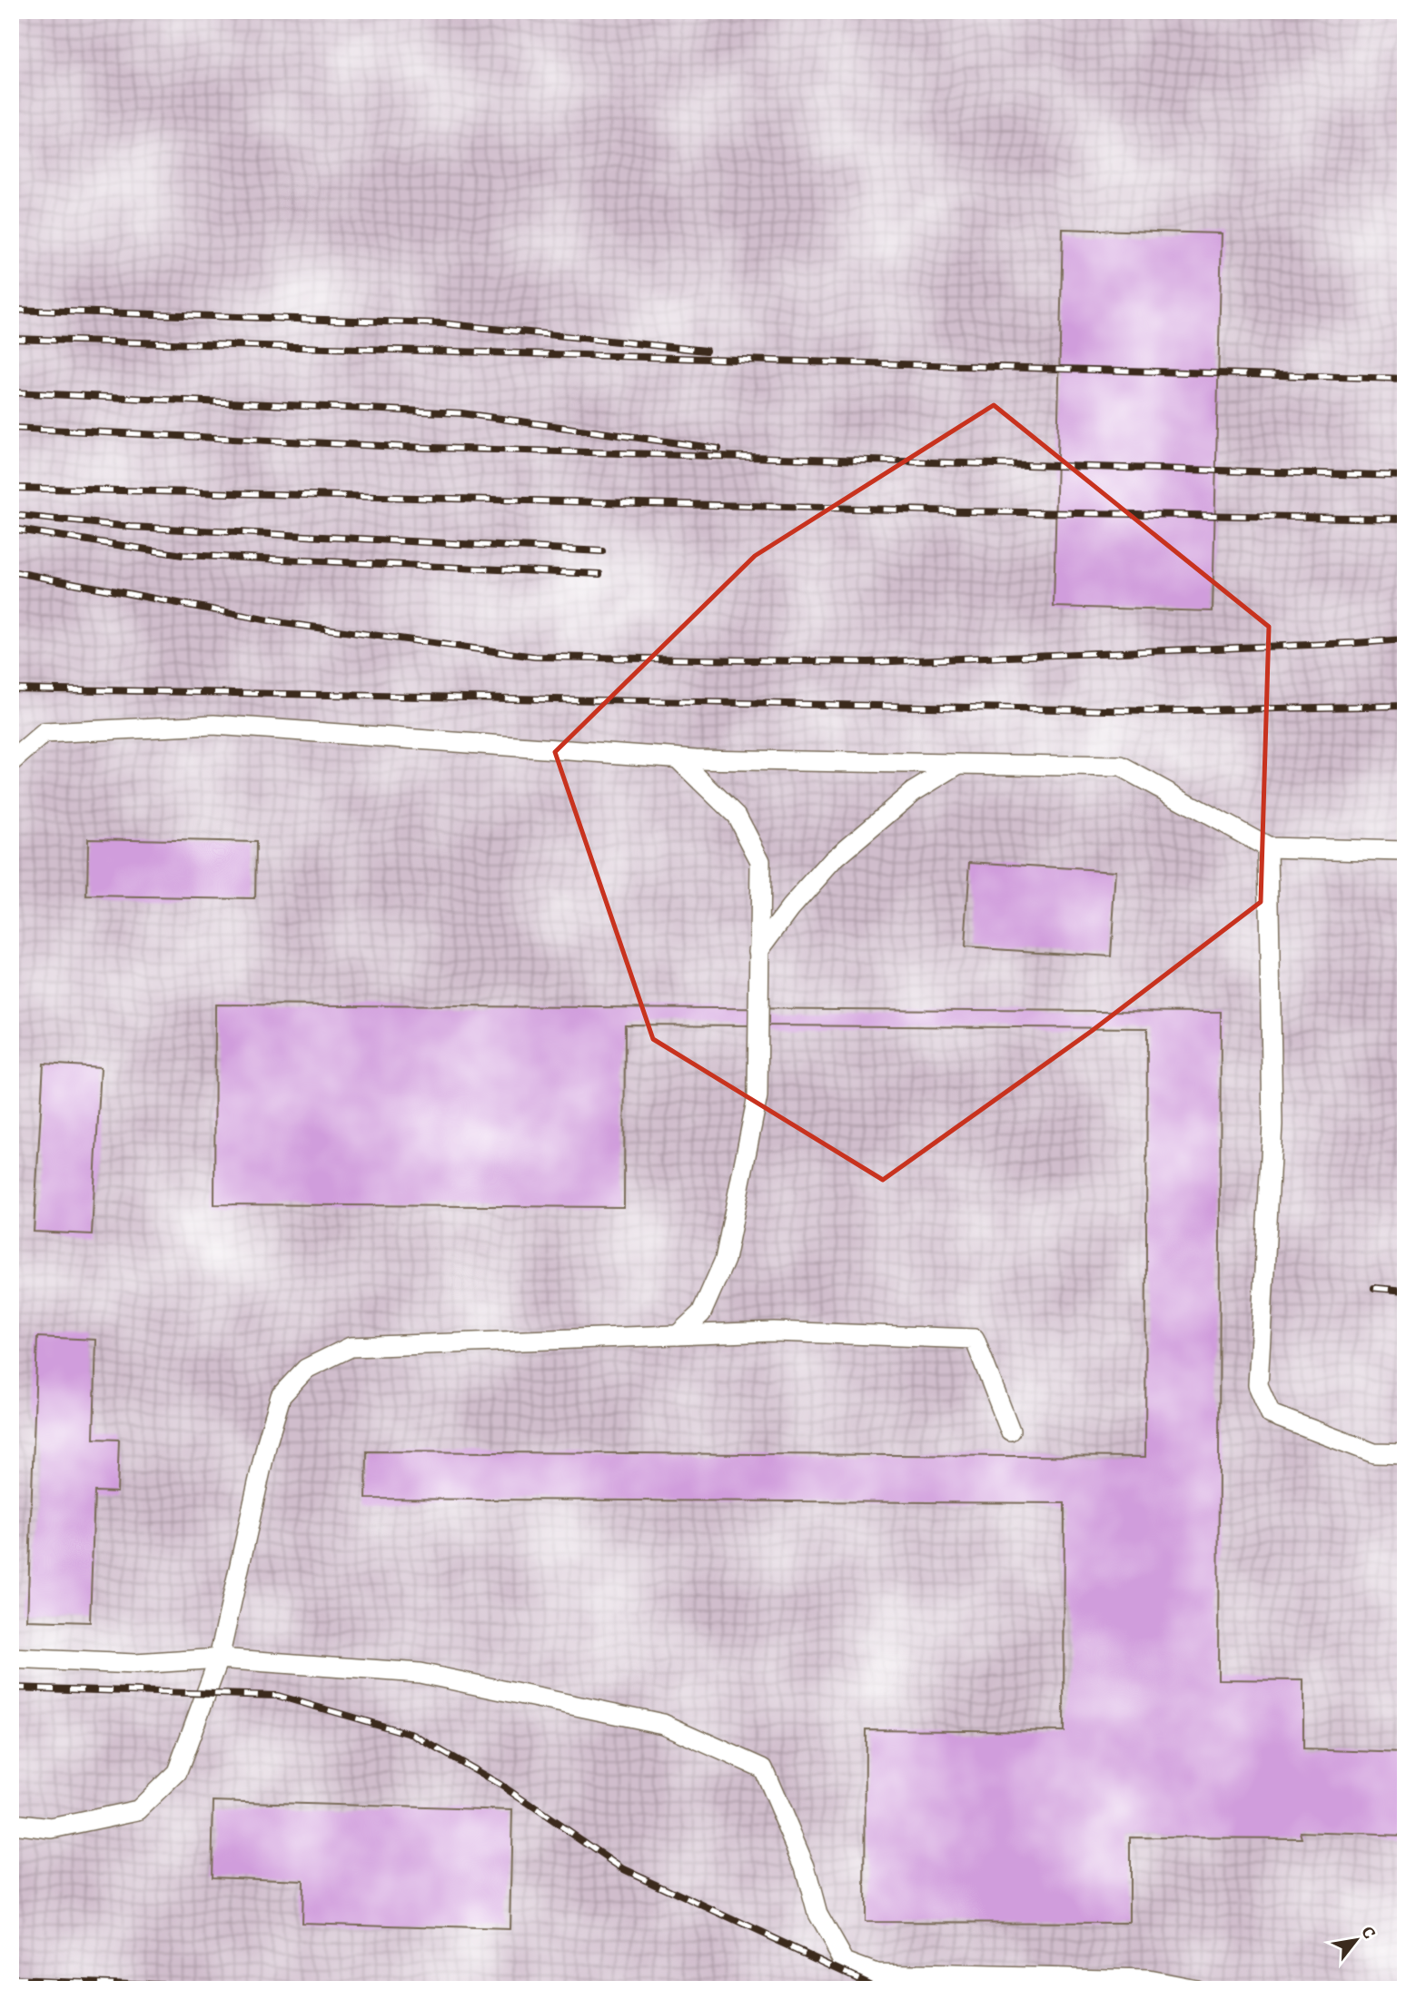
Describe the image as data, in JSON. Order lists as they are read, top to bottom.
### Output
{
  "north": "top right"
}
